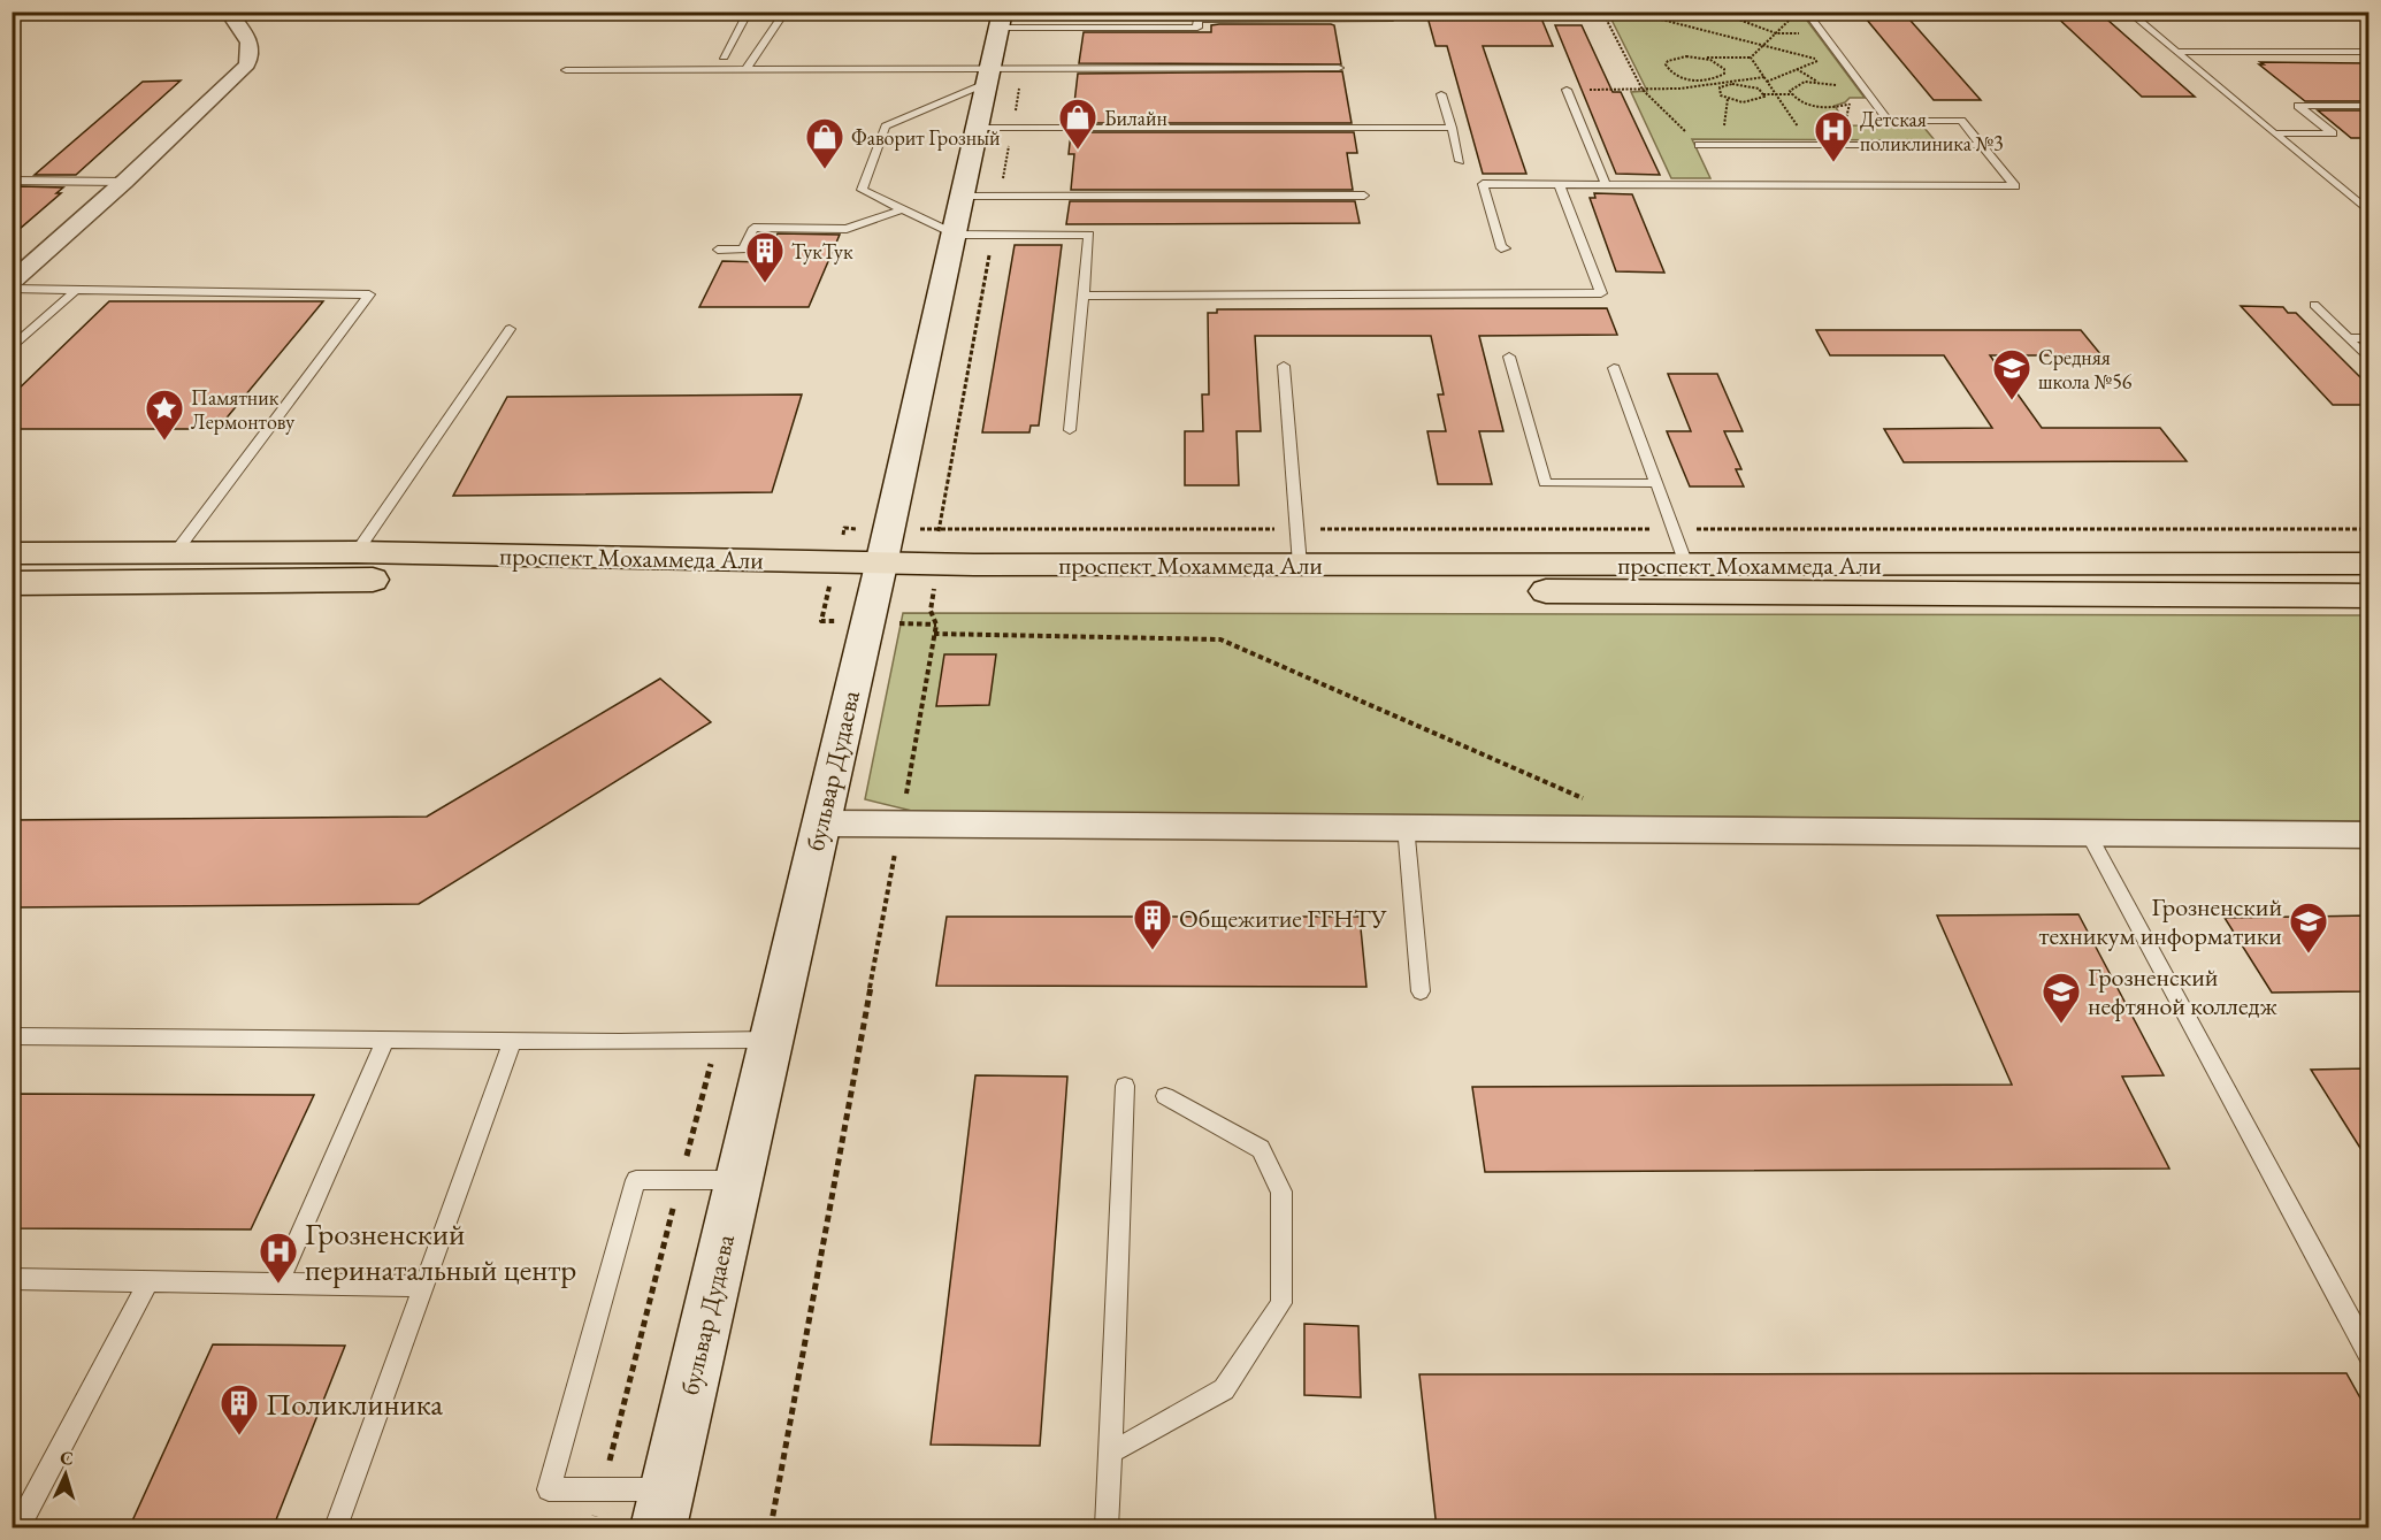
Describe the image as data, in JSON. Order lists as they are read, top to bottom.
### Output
{
  "streets": {
    "main road": ["проспект Мохаммеда Али", "бульвар Дудаева"]
  },
  "crossings": [
    ["проспект Мохаммеда Али", "бульвар Дудаева"]
  ],
  "places": {
    "shop": ["Билайн", "Фаворит Грозный"],
    "hospital": ["Детская поликлиника №3", "Грозненский перинатальный центр"],
    "building": ["ТукТук", "Общежитие ГГНТУ", "Поликлиника"],
    "school or university": ["Средняя школа №56", "Грозненский техникум информатики", "Грозненский нефтяной колледж"],
    "place": ["Памятник Лермонтову"]
  },
  "north": "top"
}
